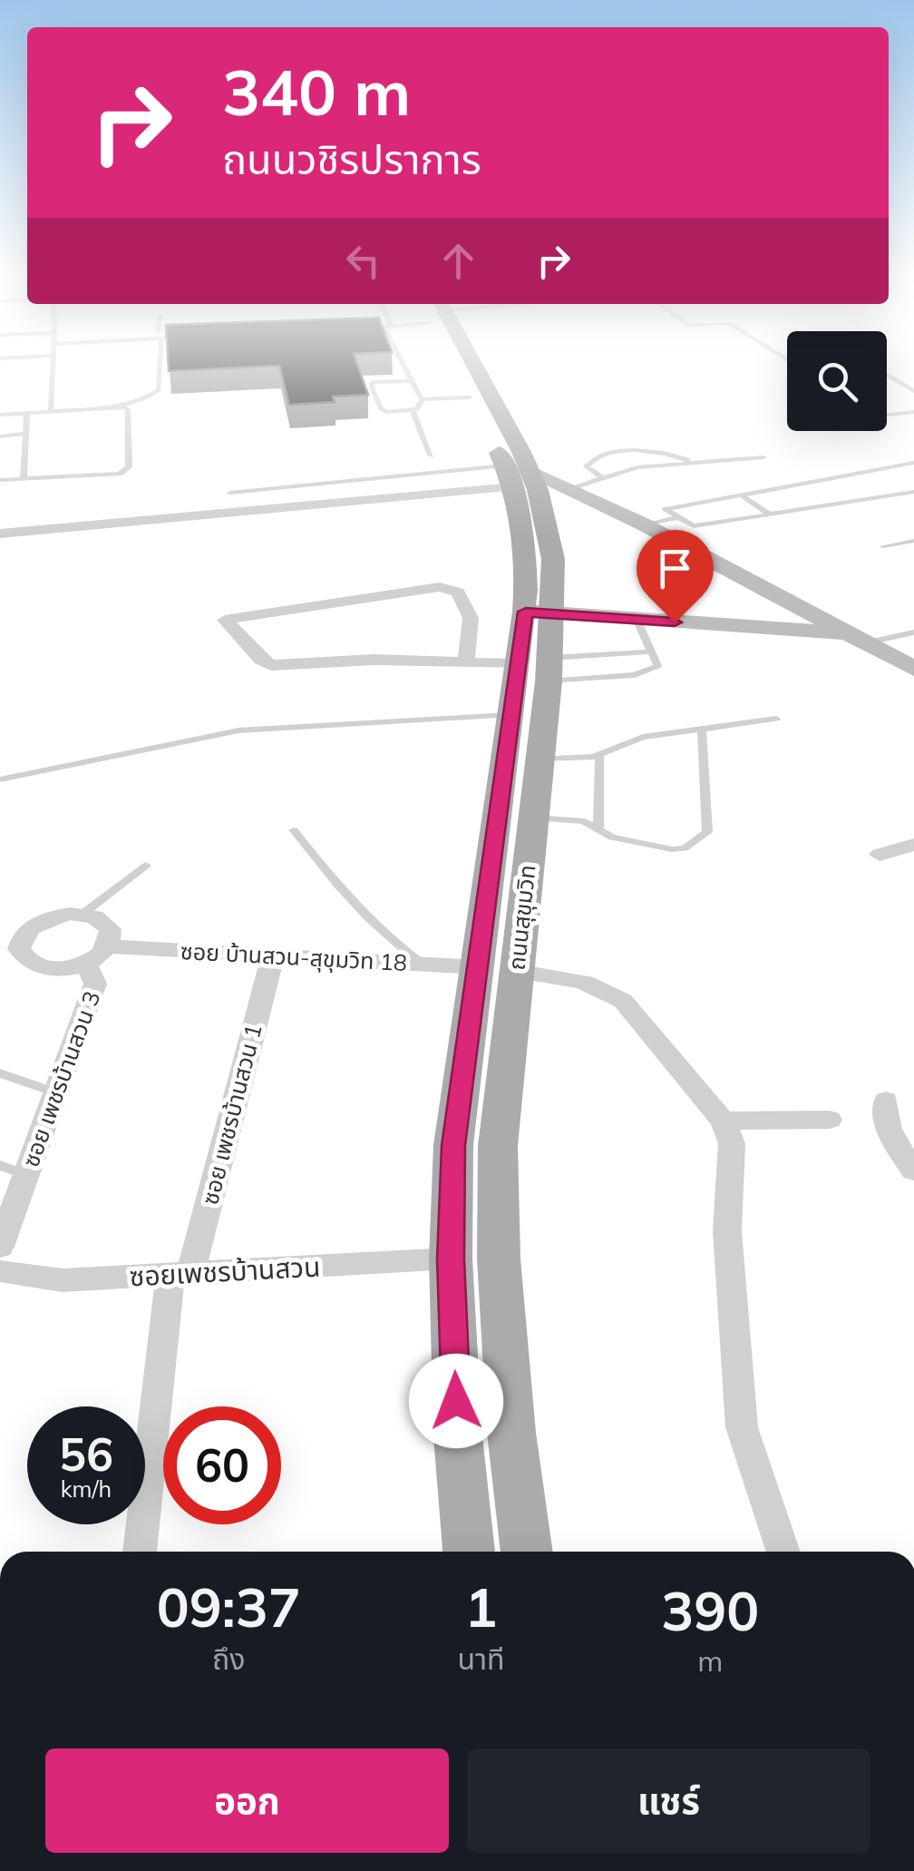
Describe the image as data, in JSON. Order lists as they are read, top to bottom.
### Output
{
  "streets": {
    "main road": ["ถนนสุขุมวิท"],
    "street": [
      "ซอย บ้านสวน-สุขุมวิท 18",
      "ซอย เพชรบ้านสวน 3",
      "ซอย เพชรบ้านสวน 1",
      "ซอยเพชรบ้านสวน"
    ]
  },
  "crossings": [
    ["ถนนสุขุมวิท", "ซอย บ้านสวน-สุขุมวิท 18"],
    ["ถนนสุขุมวิท", "ซอยเพชรบ้านสวน"],
    ["ซอย บ้านสวน-สุขุมวิท 18", "ซอย เพชรบ้านสวน 1"],
    ["ซอย เพชรบ้านสวน 1", "ซอยเพชรบ้านสวน"]
  ],
  "page": {
    "turn": ["340 m", "ถนนวชิรปราการ"],
    "speed": "56 km/h",
    "limit": "60",
    "eta": [
      "09:37",
      "ถึง",
      "1",
      "นาที",
      "390",
      "m"
    ],
    "buttons": ["ออก", "แชร์"]
  }
}
